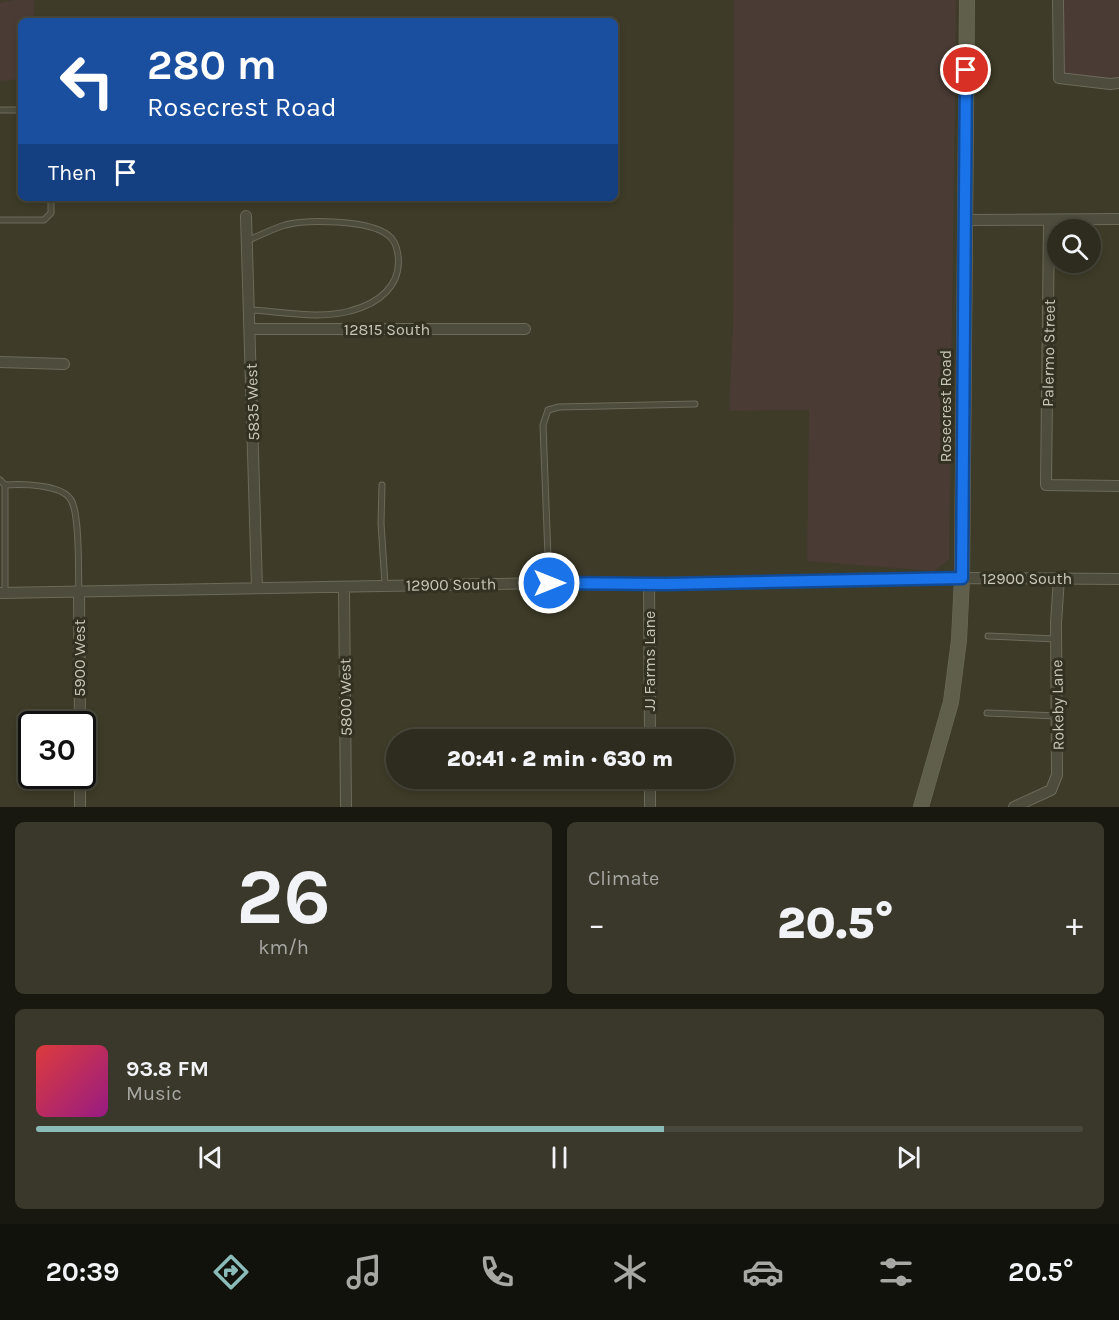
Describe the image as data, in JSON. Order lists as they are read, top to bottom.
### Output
{
  "streets": {
    "main road": ["Rosecrest Road"],
    "street": [
      "12815 South",
      "Palermo Street",
      "5835 West",
      "12900 South",
      "5900 West",
      "JJ Farms Lane",
      "5800 West",
      "Rokeby Lane"
    ]
  },
  "crossings": [
    ["12815 South", "5835 West"],
    ["5835 West", "12900 South"],
    ["Rosecrest Road", "12900 South"],
    ["12900 South", "5900 West"],
    ["12900 South", "JJ Farms Lane"],
    ["12900 South", "5800 West"],
    ["12900 South", "Rokeby Lane"]
  ],
  "page": {
    "turn": ["280 m", "Rosecrest Road"],
    "then": "Then",
    "limit": "30",
    "trip": "20:41 · 2 min · 630 m",
    "tile": [
      ["26", "km/h"],
      "Climate"
    ],
    "heat": ["−", "20.5°", "+"],
    "song": ["93.8 FM", "Music"],
    "tabs": ["20:39", "20.5°"]
  }
}
